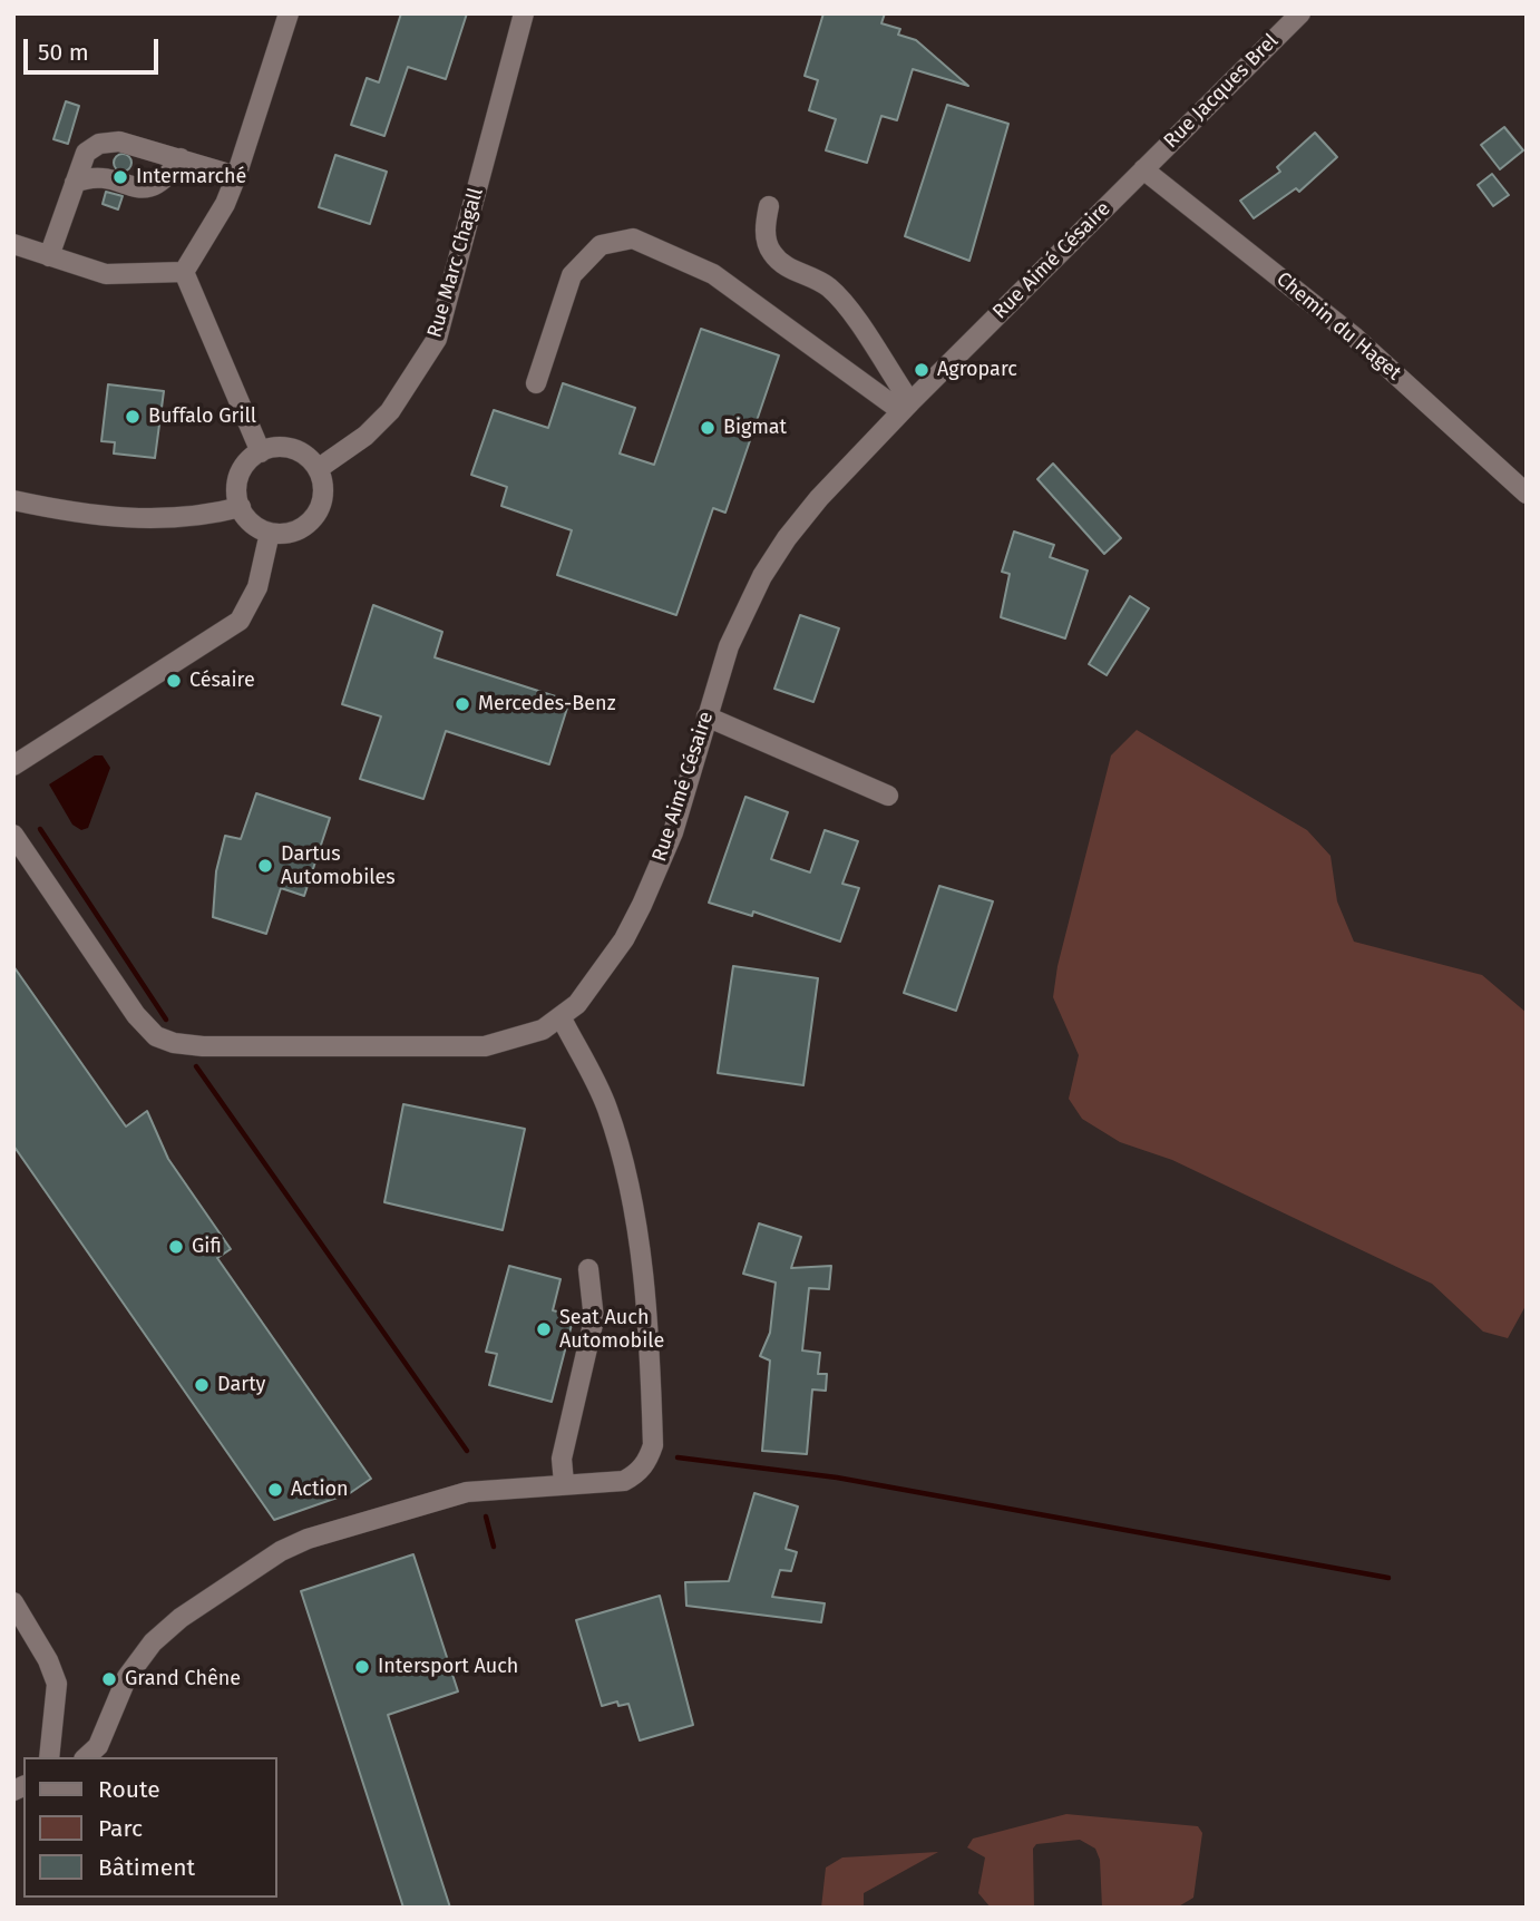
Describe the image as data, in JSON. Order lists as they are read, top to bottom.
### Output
{
  "streets": {
    "street": [
      "Rue Jacques Brel",
      "Rue Aimé Césaire",
      "Rue Marc Chagall",
      "Chemin du Haget"
    ]
  },
  "crossings": [
    ["Rue Jacques Brel", "Rue Aimé Césaire"],
    ["Rue Jacques Brel", "Chemin du Haget"],
    ["Rue Aimé Césaire", "Chemin du Haget"]
  ],
  "places": [
    "Intermarché",
    "Agroparc",
    "Buffalo Grill",
    "Bigmat",
    "Césaire",
    "Mercedes-Benz",
    "Dartus Automobiles",
    "Gifi",
    "Seat Auch Automobile",
    "Darty",
    "Action",
    "Intersport Auch",
    "Grand Chêne"
  ],
  "legend": ["Route", "Parc", "Bâtiment"],
  "scale_bar": "50 m"
}
